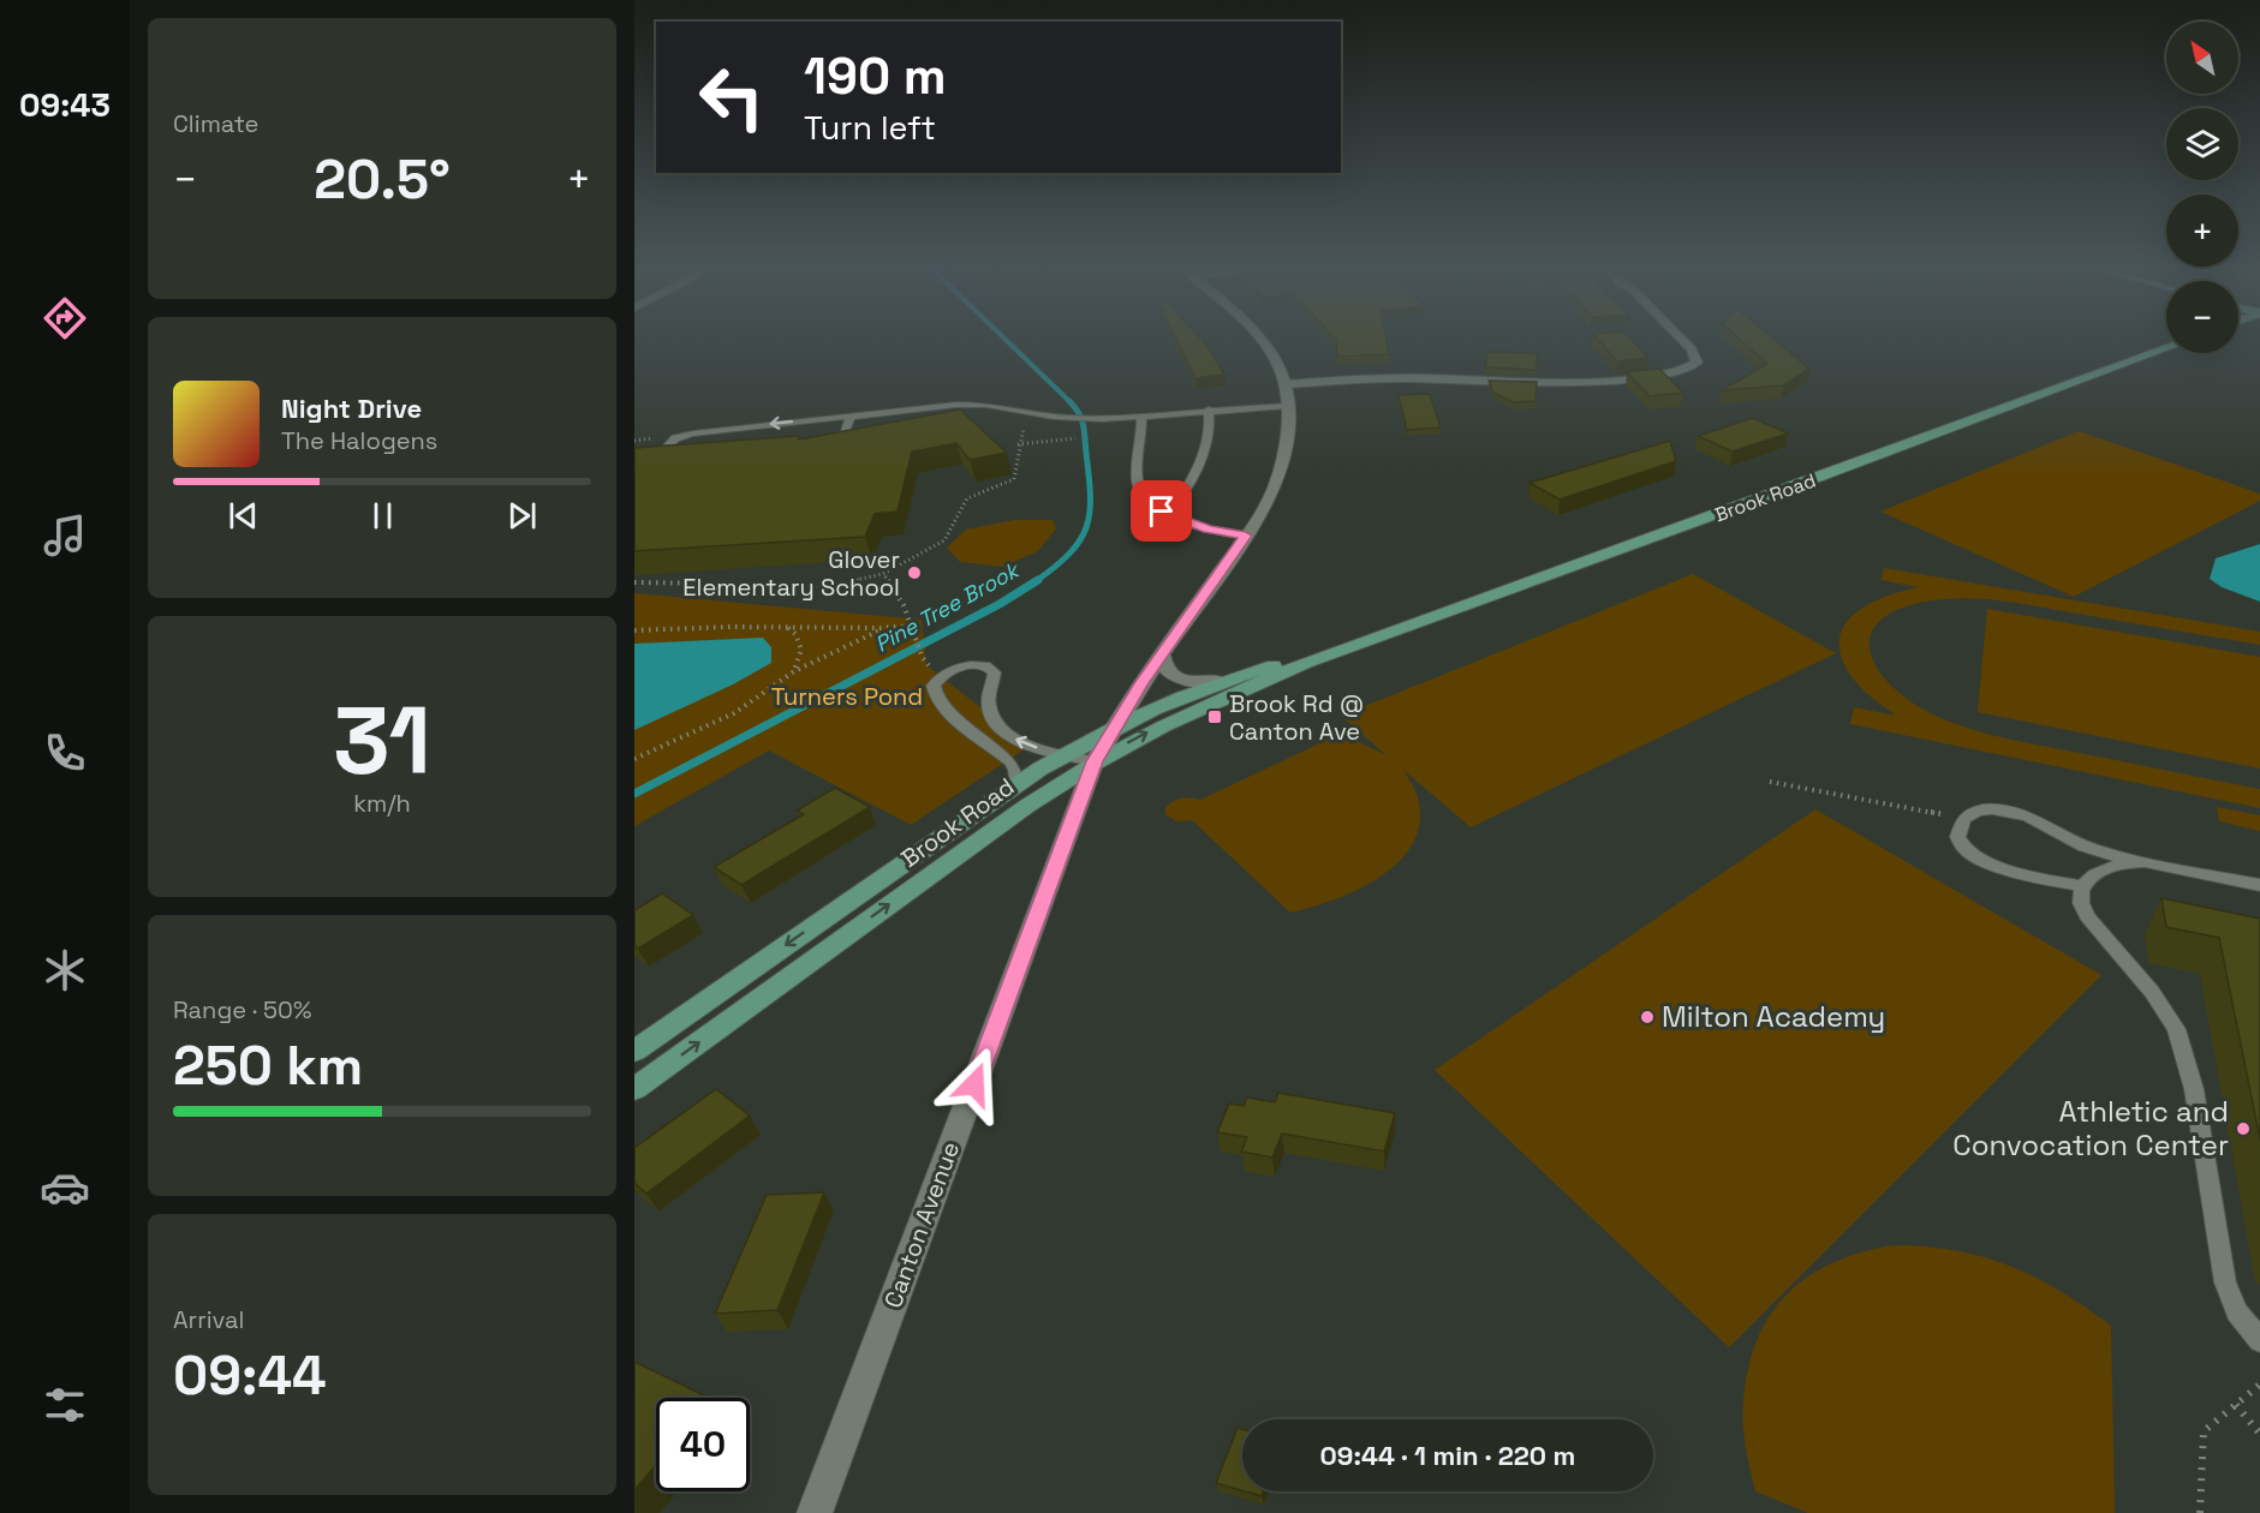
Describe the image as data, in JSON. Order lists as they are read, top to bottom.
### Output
{
  "streets": {
    "main road": ["Brook Road"],
    "street": ["Canton Avenue"]
  },
  "crossings": [
    ["Brook Road", "Canton Avenue"]
  ],
  "water": ["Pine Tree Brook"],
  "parks": ["Turners Pond"],
  "places": {
    "other": ["Glover Elementary School", "Milton Academy", "Athletic and Convocation Center"],
    "transit": ["Brook Rd @ Canton Ave"]
  },
  "north": "top left",
  "page": {
    "tabs": "09:43",
    "tile": [
      "Climate",
      ["31", "km/h"],
      ["Range · 50%", "250 km"],
      ["Arrival", "09:44"]
    ],
    "map_buttons": ["+", "−"],
    "turn": ["190 m", "Turn left"],
    "heat": ["−", "20.5°", "+"],
    "song": ["Night Drive", "The Halogens"],
    "limit": "40",
    "trip": "09:44 · 1 min · 220 m"
  }
}
